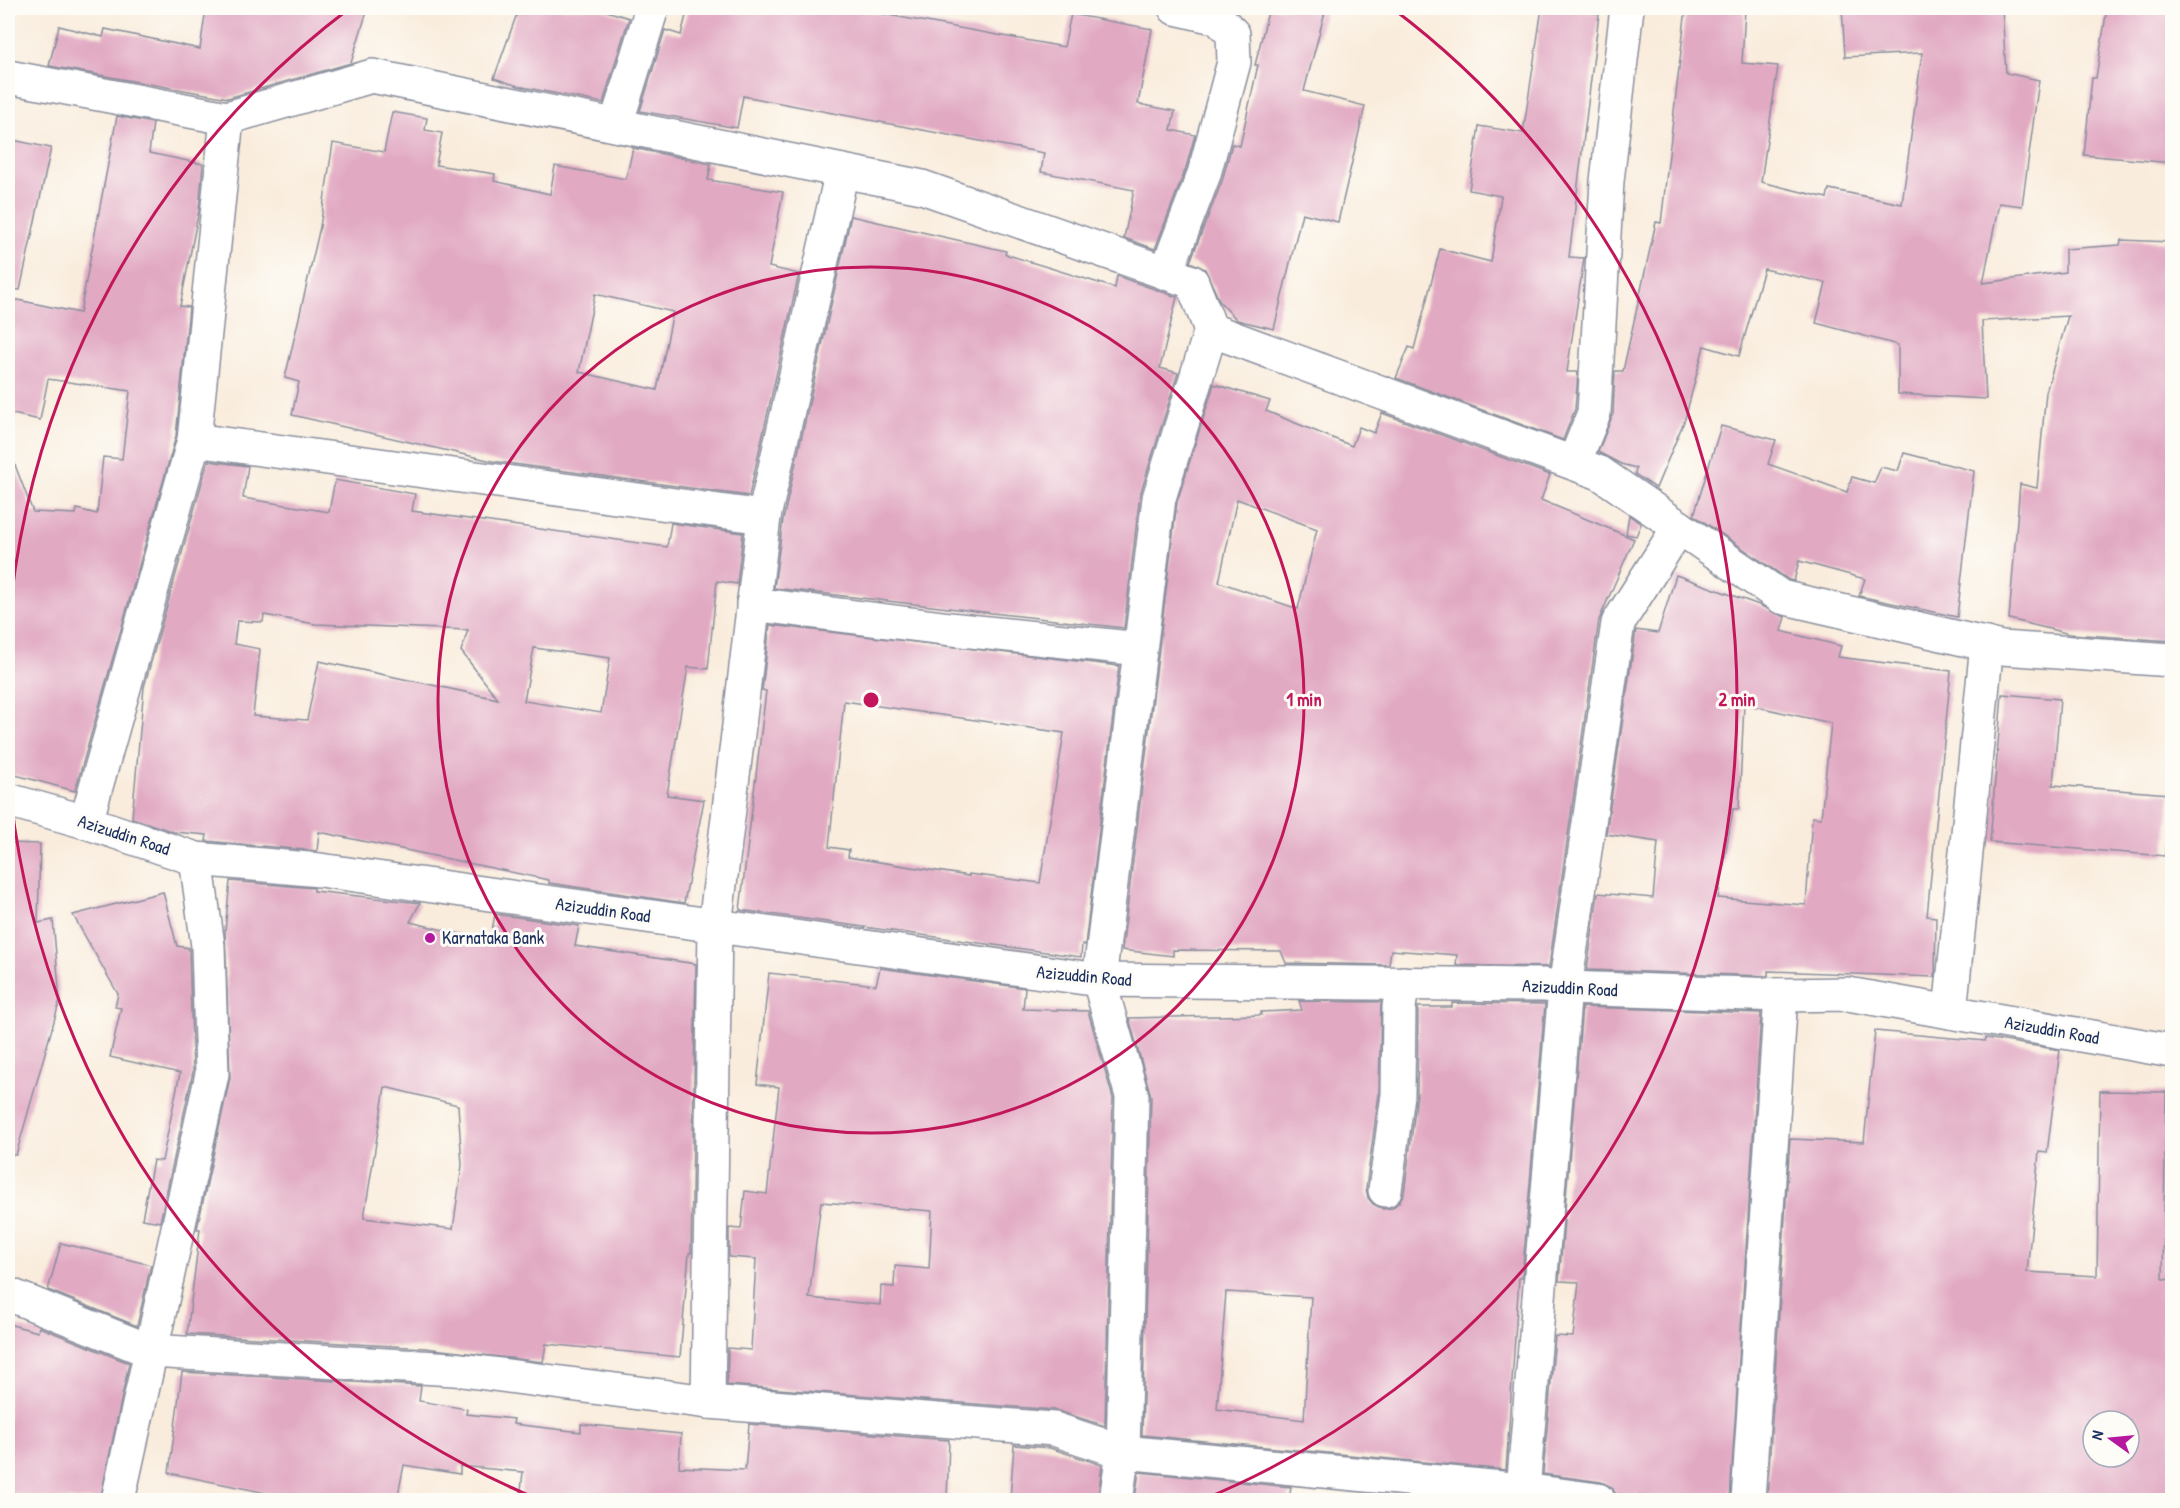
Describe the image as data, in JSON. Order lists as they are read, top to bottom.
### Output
{
  "streets": {
    "street": ["Azizuddin Road"]
  },
  "places": ["Karnataka Bank"],
  "north": "left",
  "rings": ["1 min", "2 min"]
}
